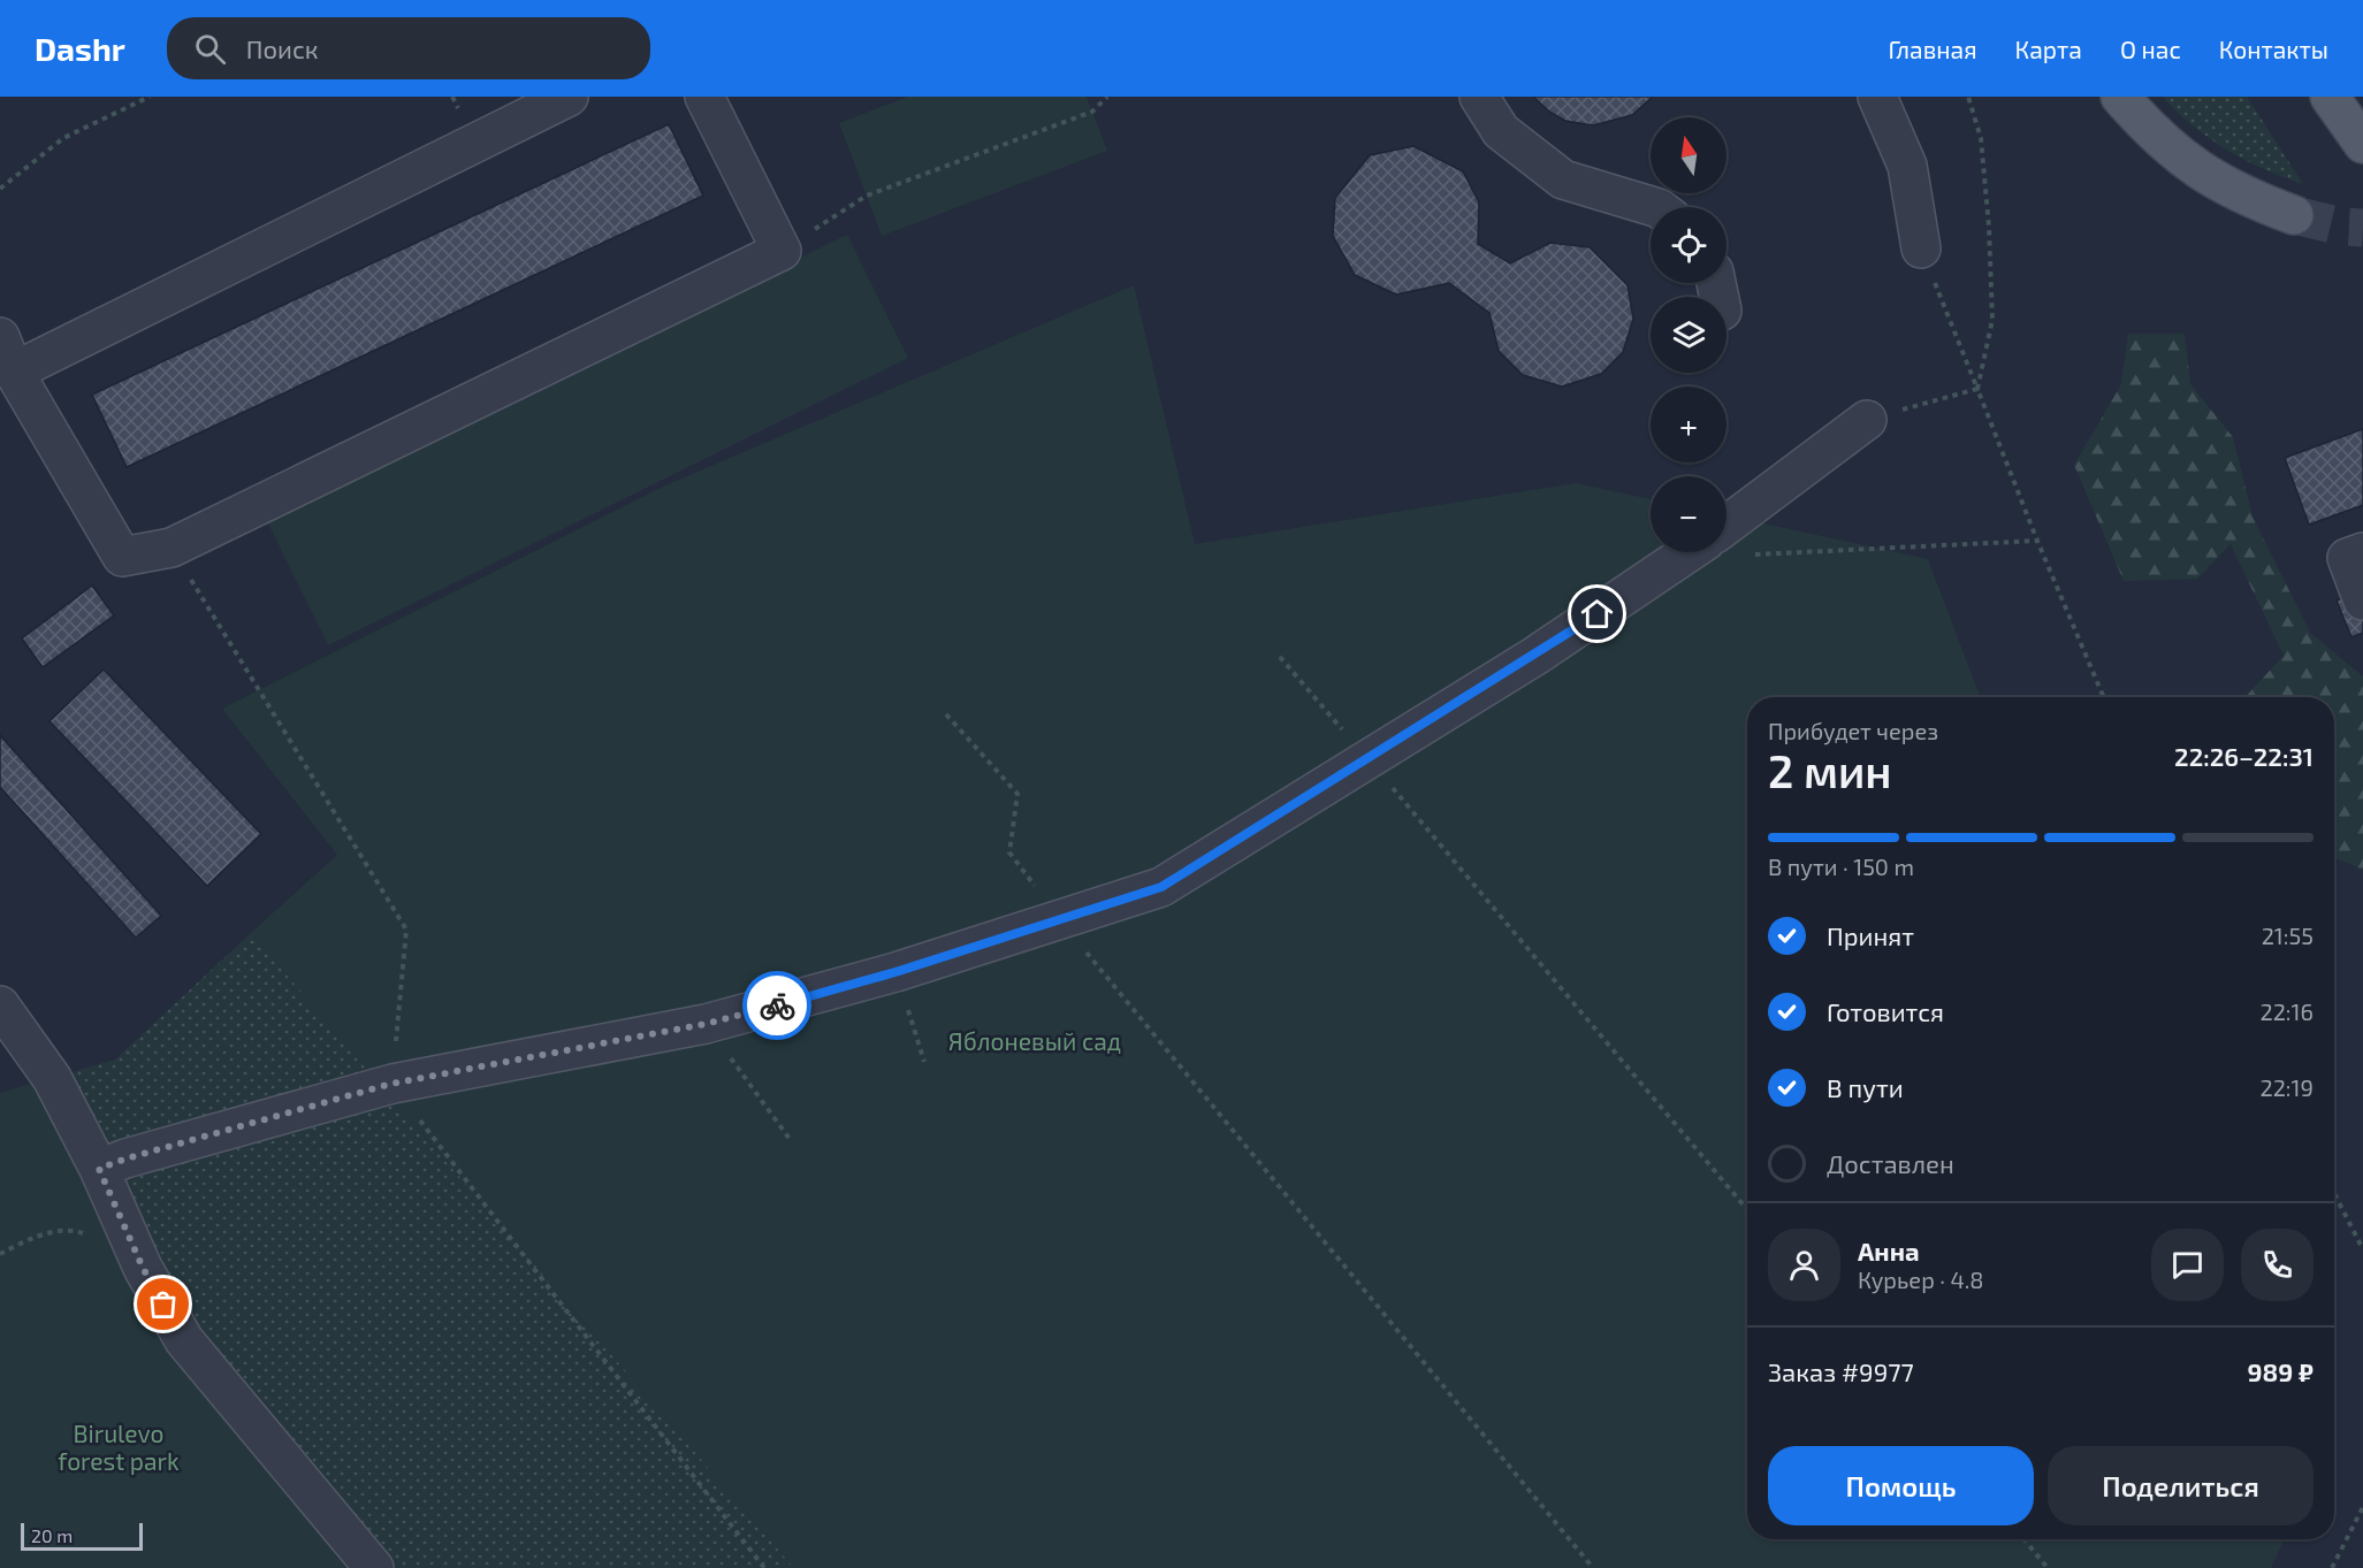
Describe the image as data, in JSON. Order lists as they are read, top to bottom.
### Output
{
  "parks": ["Яблоневый сад", "Birulevo forest park"],
  "scale_bar": "20 m",
  "north": "top",
  "page": {
    "header": "Dashr",
    "search": "Поиск",
    "nav": [
      "Главная",
      "Карта",
      "О нас",
      "Контакты"
    ],
    "map_buttons": ["+", "−"],
    "heading": ["2 мин", "Прибудет через", "22:26–22:31"],
    "panel": [
      "Анна",
      "Курьер · 4.8",
      "Заказ #9977",
      "989 ₽"
    ],
    "bar": "В пути · 150 m",
    "list": [
      ["Принят", "21:55"],
      ["Готовится", "22:16"],
      ["В пути", "22:19"],
      "Доставлен"
    ],
    "buttons": ["Помощь", "Поделиться"],
    "scale": "20 m"
  }
}
